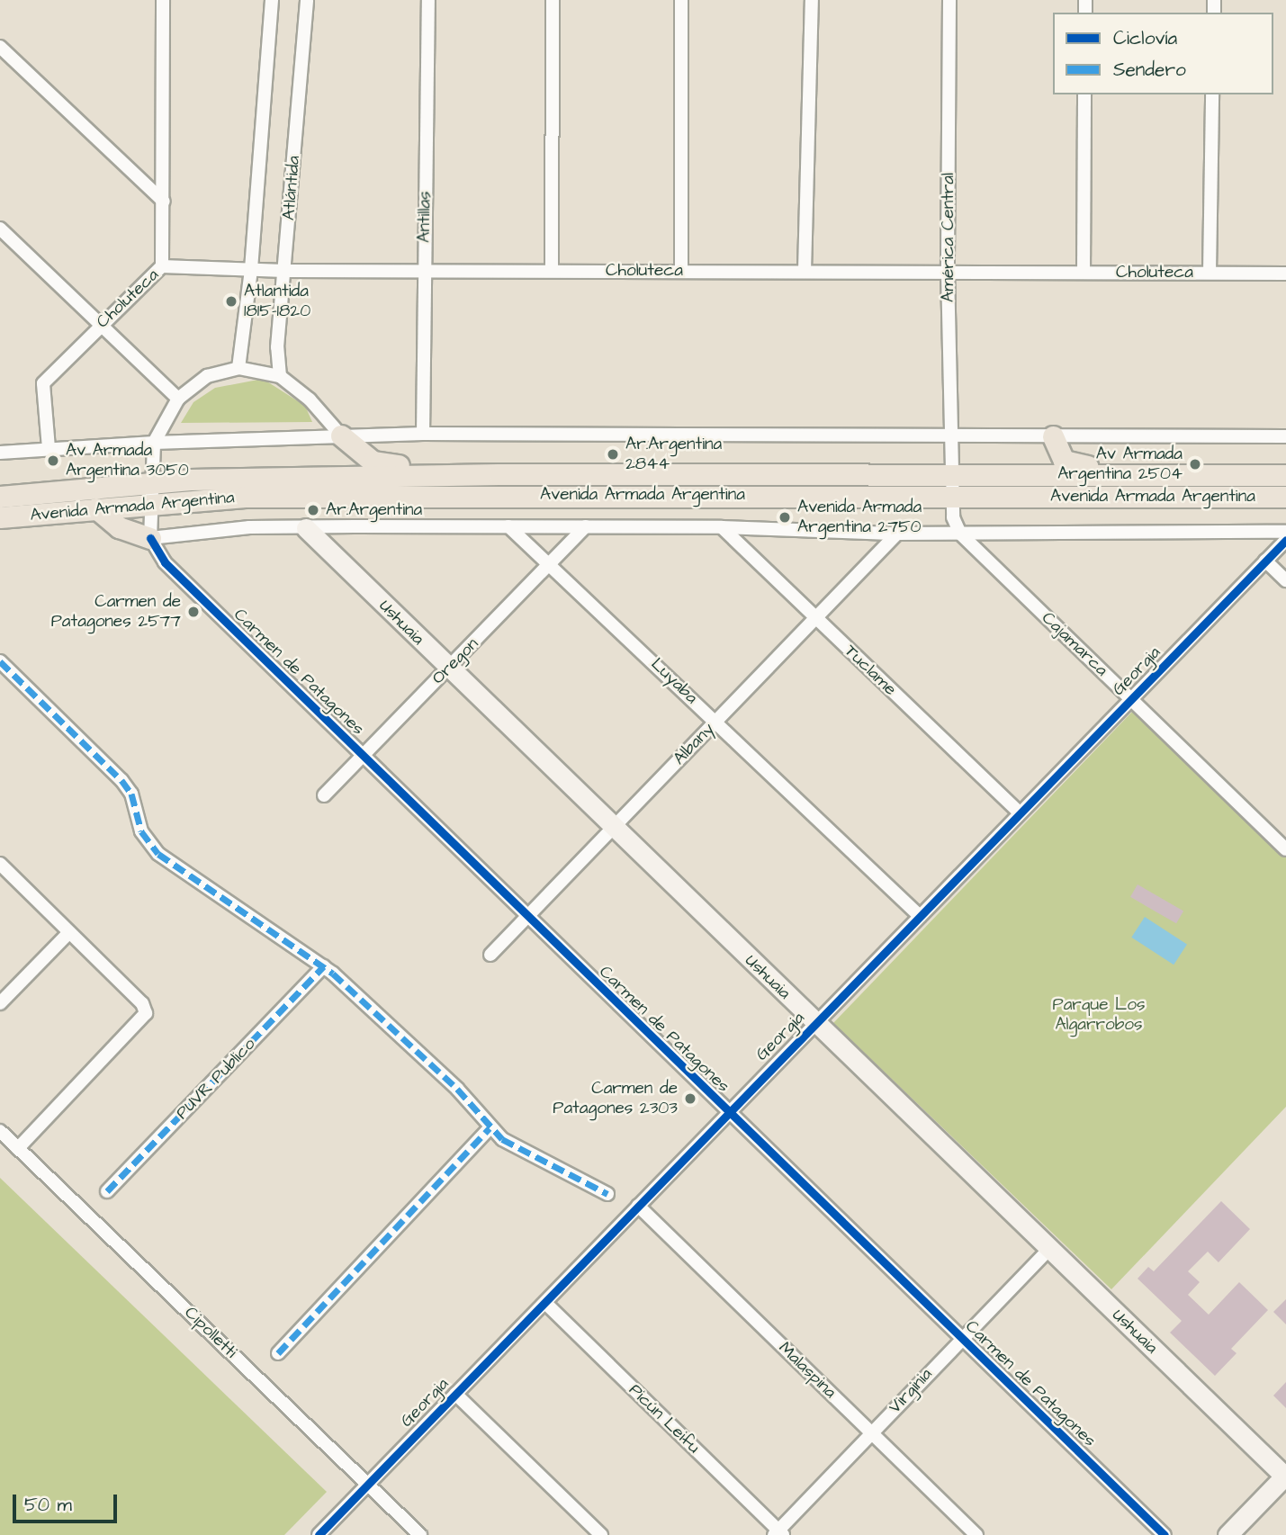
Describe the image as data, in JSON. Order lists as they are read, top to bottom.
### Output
{
  "streets": {
    "main road": ["Avenida Armada Argentina", "Ushuaia"],
    "street": [
      "Atlántida",
      "Antillas",
      "América Central",
      "Choluteca",
      "Cajamarca",
      "Oregon",
      "Tuclame",
      "Georgia",
      "Carmen de Patagones",
      "Luyaba",
      "Albany",
      "PUVR Publico",
      "Cipolletti",
      "Malaspina",
      "Virginia",
      "Picún Leifu"
    ]
  },
  "crossings": [
    ["Atlántida", "Choluteca"],
    ["Antillas", "Choluteca"],
    ["América Central", "Choluteca"],
    ["América Central", "Avenida Armada Argentina"],
    ["Avenida Armada Argentina", "Ushuaia"],
    ["Avenida Armada Argentina", "Cajamarca"],
    ["Avenida Armada Argentina", "Oregon"],
    ["Avenida Armada Argentina", "Tuclame"],
    ["Avenida Armada Argentina", "Carmen de Patagones"],
    ["Avenida Armada Argentina", "Luyaba"],
    ["Avenida Armada Argentina", "Albany"],
    ["Ushuaia", "Oregon"],
    ["Ushuaia", "Georgia"],
    ["Ushuaia", "Albany"],
    ["Ushuaia", "Virginia"],
    ["Cajamarca", "Georgia"],
    ["Oregon", "Carmen de Patagones"],
    ["Oregon", "Luyaba"],
    ["Tuclame", "Georgia"],
    ["Tuclame", "Albany"],
    ["Georgia", "Carmen de Patagones"],
    ["Georgia", "Luyaba"],
    ["Georgia", "Cipolletti"],
    ["Georgia", "Malaspina"],
    ["Georgia", "Picún Leifu"],
    ["Carmen de Patagones", "Albany"],
    ["Carmen de Patagones", "Virginia"],
    ["Luyaba", "Albany"],
    ["Malaspina", "Virginia"],
    ["Virginia", "Picún Leifu"]
  ],
  "parks": ["Parque Los Algarrobos"],
  "places": [
    "Atlantida 1815-1820",
    "Ar.Argentina 2844",
    "Av Armada Argentina 3050",
    "Av Armada Argentina 2504",
    "Ar.Argentina",
    "Avenida Armada Argentina 2750",
    "Carmen de Patagones 2577",
    "Carmen de Patagones 2303"
  ],
  "legend": ["Ciclovía", "Sendero"],
  "scale_bar": "50 m"
}
